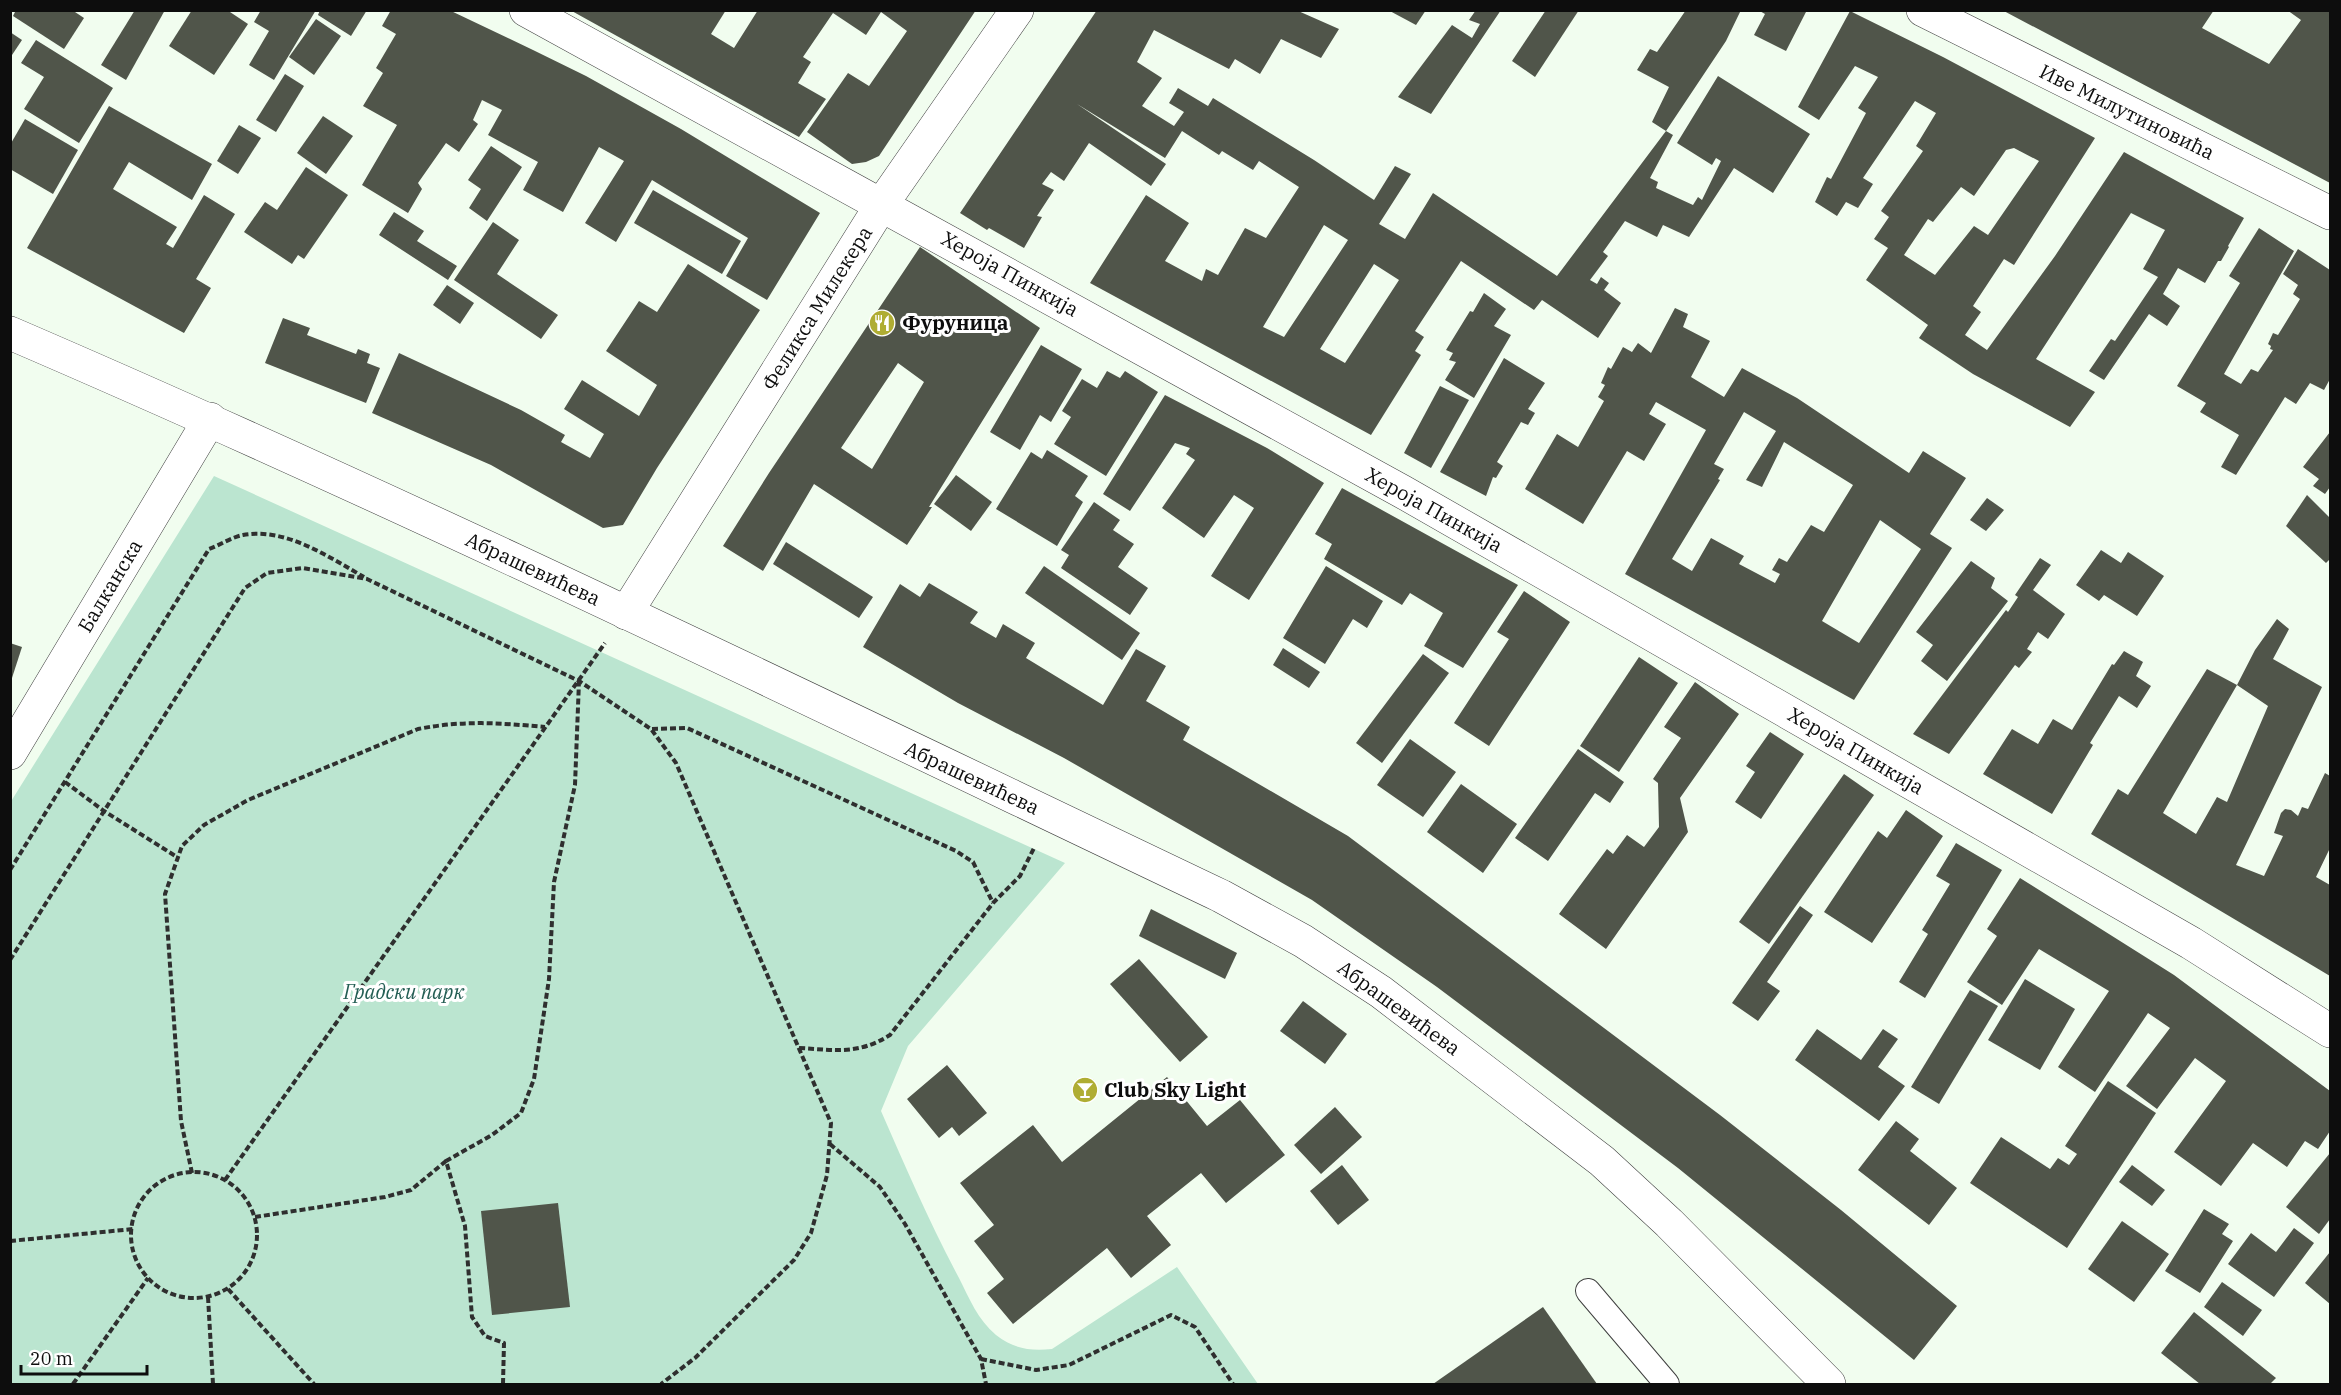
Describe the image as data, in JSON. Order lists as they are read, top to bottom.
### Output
{
  "streets": {
    "street": [
      "Иве Милутиновића",
      "Хероја Пинкија",
      "Феликса Милекера",
      "Абрашевићева",
      "Балканска"
    ]
  },
  "crossings": [
    ["Хероја Пинкија", "Феликса Милекера"],
    ["Феликса Милекера", "Абрашевићева"],
    ["Абрашевићева", "Балканска"]
  ],
  "parks": ["Градски парк"],
  "places": {
    "restaurant": ["Фуруница"],
    "bar": ["Club Sky Light"]
  },
  "scale_bar": "20 m"
}
